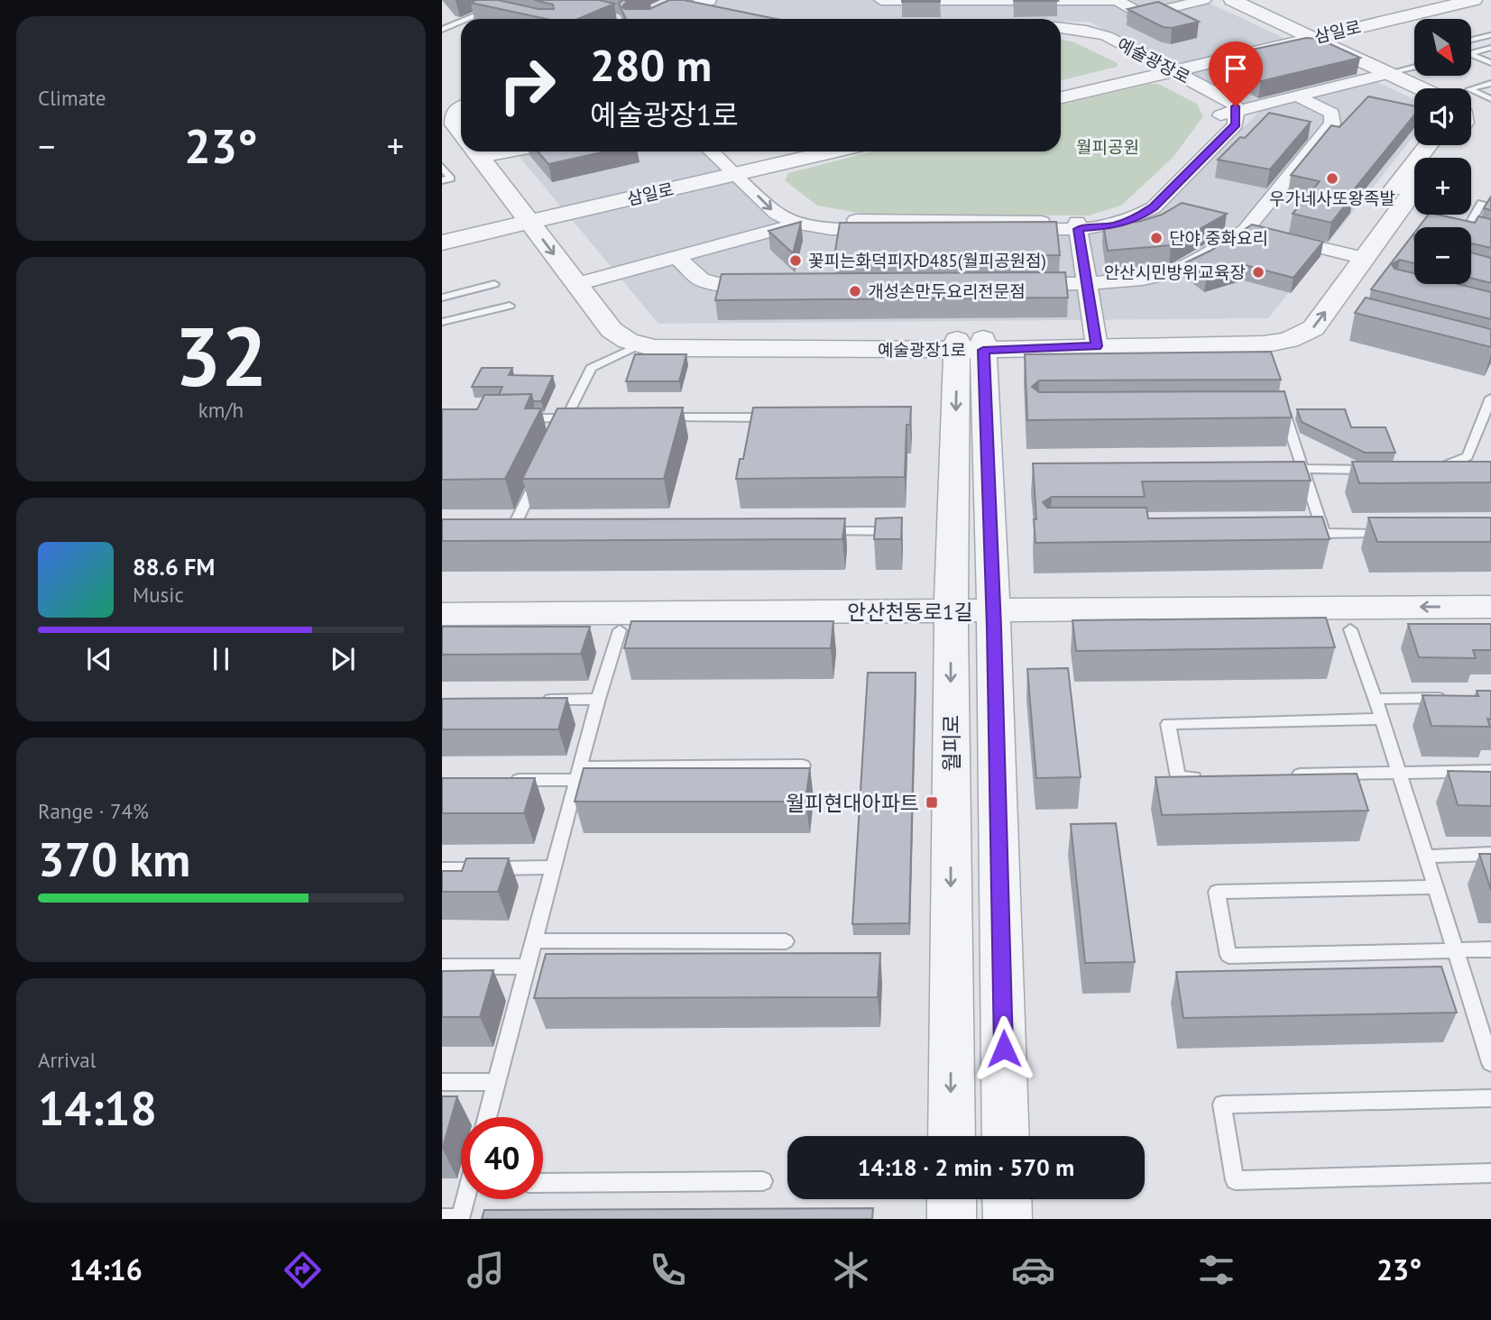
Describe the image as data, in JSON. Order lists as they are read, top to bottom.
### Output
{
  "streets": {
    "street": [
      "삼일로",
      "예술광장로",
      "예술광장1로",
      "안산천동로1길",
      "월피로"
    ]
  },
  "crossings": [
    ["삼일로", "예술광장로"],
    ["삼일로", "예술광장1로"],
    ["예술광장1로", "월피로"],
    ["안산천동로1길", "월피로"]
  ],
  "parks": ["월피공원"],
  "places": {
    "other": [
      "우가네사또왕족발",
      "단야 중화요리",
      "꽃피는화덕피자D485(월피공원점)",
      "안산시민방위교육장",
      "개성손만두요리전문점"
    ],
    "transit": ["월피현대아파트"]
  },
  "north": "bottom right",
  "page": {
    "tile": [
      "Climate",
      ["32", "km/h"],
      ["Range · 74%", "370 km"],
      ["Arrival", "14:18"]
    ],
    "map_buttons": ["+", "−"],
    "turn": ["280 m", "예술광장1로"],
    "heat": ["−", "23°", "+"],
    "song": ["88.6 FM", "Music"],
    "limit": "40",
    "trip": "14:18 · 2 min · 570 m",
    "tabs": ["14:16", "23°"]
  }
}
